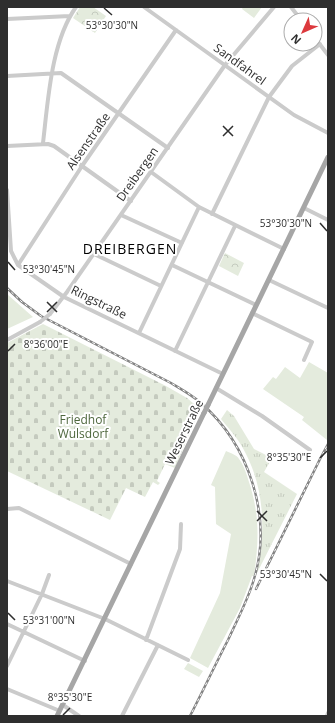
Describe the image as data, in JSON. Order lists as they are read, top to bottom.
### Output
{
  "streets": {
    "main road": ["Weserstraße"],
    "street": [
      "Sandfahrel",
      "Alsenstraße",
      "Dreibergen",
      "Ringstraße"
    ]
  },
  "crossings": [
    ["Sandfahrel", "Alsenstraße"],
    ["Sandfahrel", "Dreibergen"],
    ["Alsenstraße", "Ringstraße"],
    ["Dreibergen", "Ringstraße"],
    ["Ringstraße", "Weserstraße"]
  ],
  "districts": ["DREIBERGEN"],
  "parks": ["Friedhof Wulsdorf"],
  "north": "bottom left",
  "coordinates": [
    "53°30'30\"N",
    "53°30'45\"N",
    "8°36'00\"E",
    "8°35'30\"E",
    "53°31'00\"N"
  ]
}
